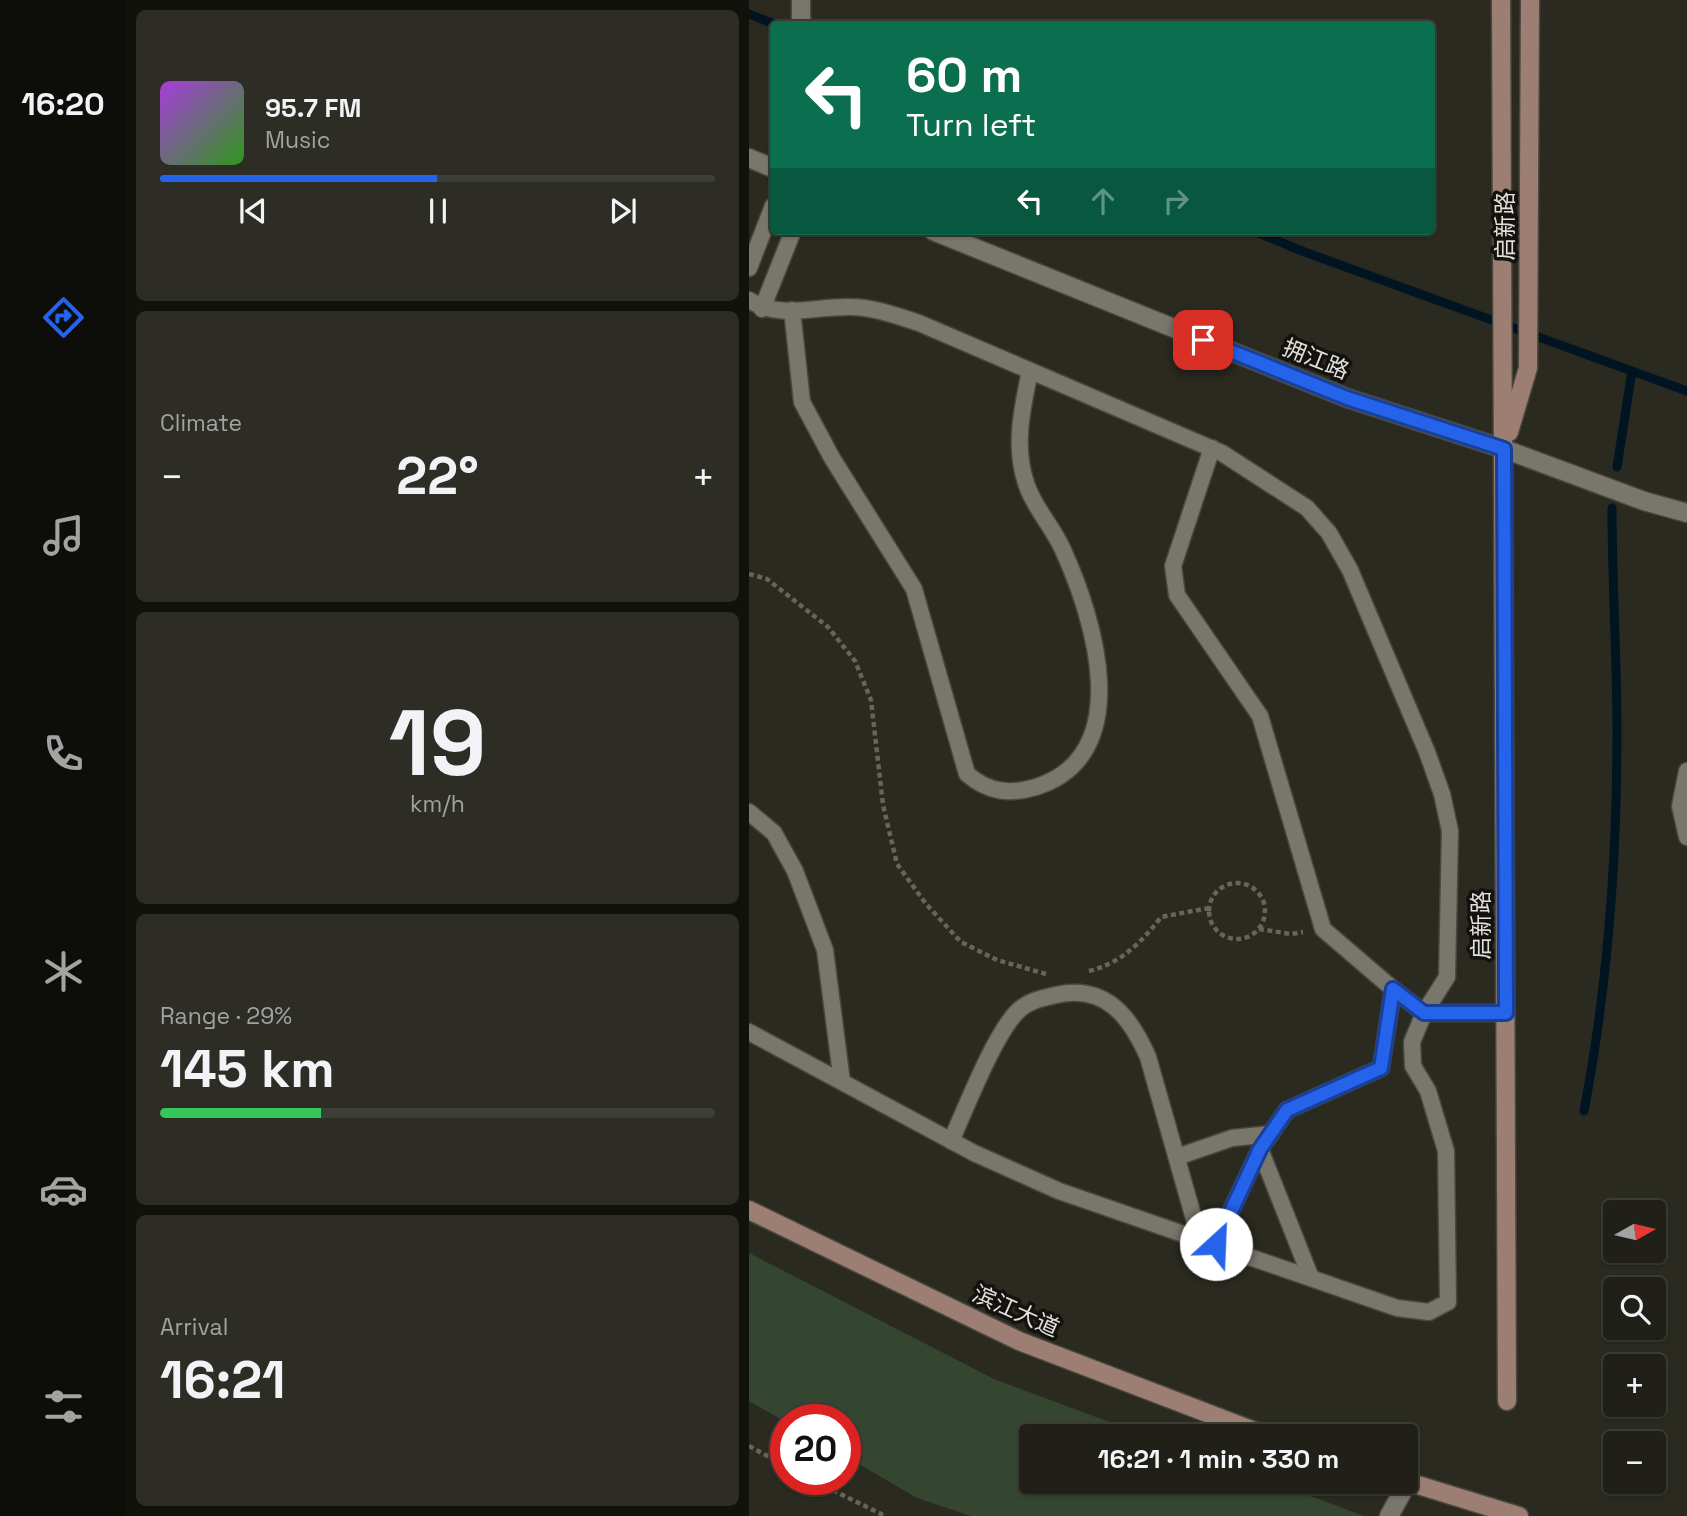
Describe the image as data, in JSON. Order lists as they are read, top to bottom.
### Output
{
  "streets": {
    "street": ["启新路", "拥江路", "滨江大道"]
  },
  "crossings": [
    ["启新路", "拥江路"]
  ],
  "north": "right",
  "page": {
    "tabs": "16:20",
    "turn": ["60 m", "Turn left"],
    "song": ["95.7 FM", "Music"],
    "tile": [
      "Climate",
      ["19", "km/h"],
      ["Range · 29%", "145 km"],
      ["Arrival", "16:21"]
    ],
    "heat": ["−", "22°", "+"],
    "map_buttons": ["+", "−"],
    "limit": "20",
    "trip": "16:21 · 1 min · 330 m"
  }
}
